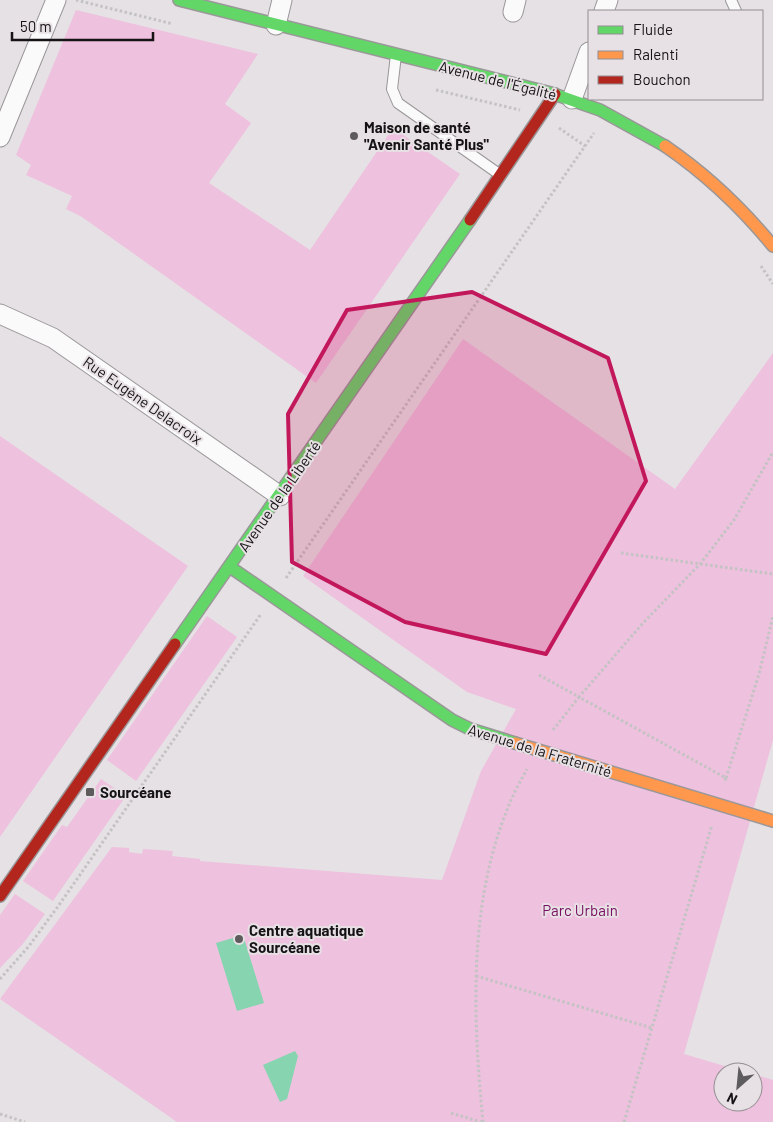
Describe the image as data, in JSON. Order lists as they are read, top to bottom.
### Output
{
  "streets": {
    "street": [
      "Avenue de l'Égalité",
      "Rue Eugène Delacroix",
      "Avenue de la Liberté",
      "Avenue de la Fraternité"
    ]
  },
  "crossings": [
    ["Avenue de l'Égalité", "Avenue de la Liberté"],
    ["Rue Eugène Delacroix", "Avenue de la Liberté"],
    ["Avenue de la Liberté", "Avenue de la Fraternité"]
  ],
  "parks": ["Parc Urbain"],
  "places": {
    "other": ["Maison de santé \"Avenir Santé Plus\"", "Centre aquatique Sourcéane"],
    "transit": ["Sourcéane"]
  },
  "legend": ["Fluide", "Ralenti", "Bouchon"],
  "scale_bar": "50 m",
  "north": "bottom left"
}
